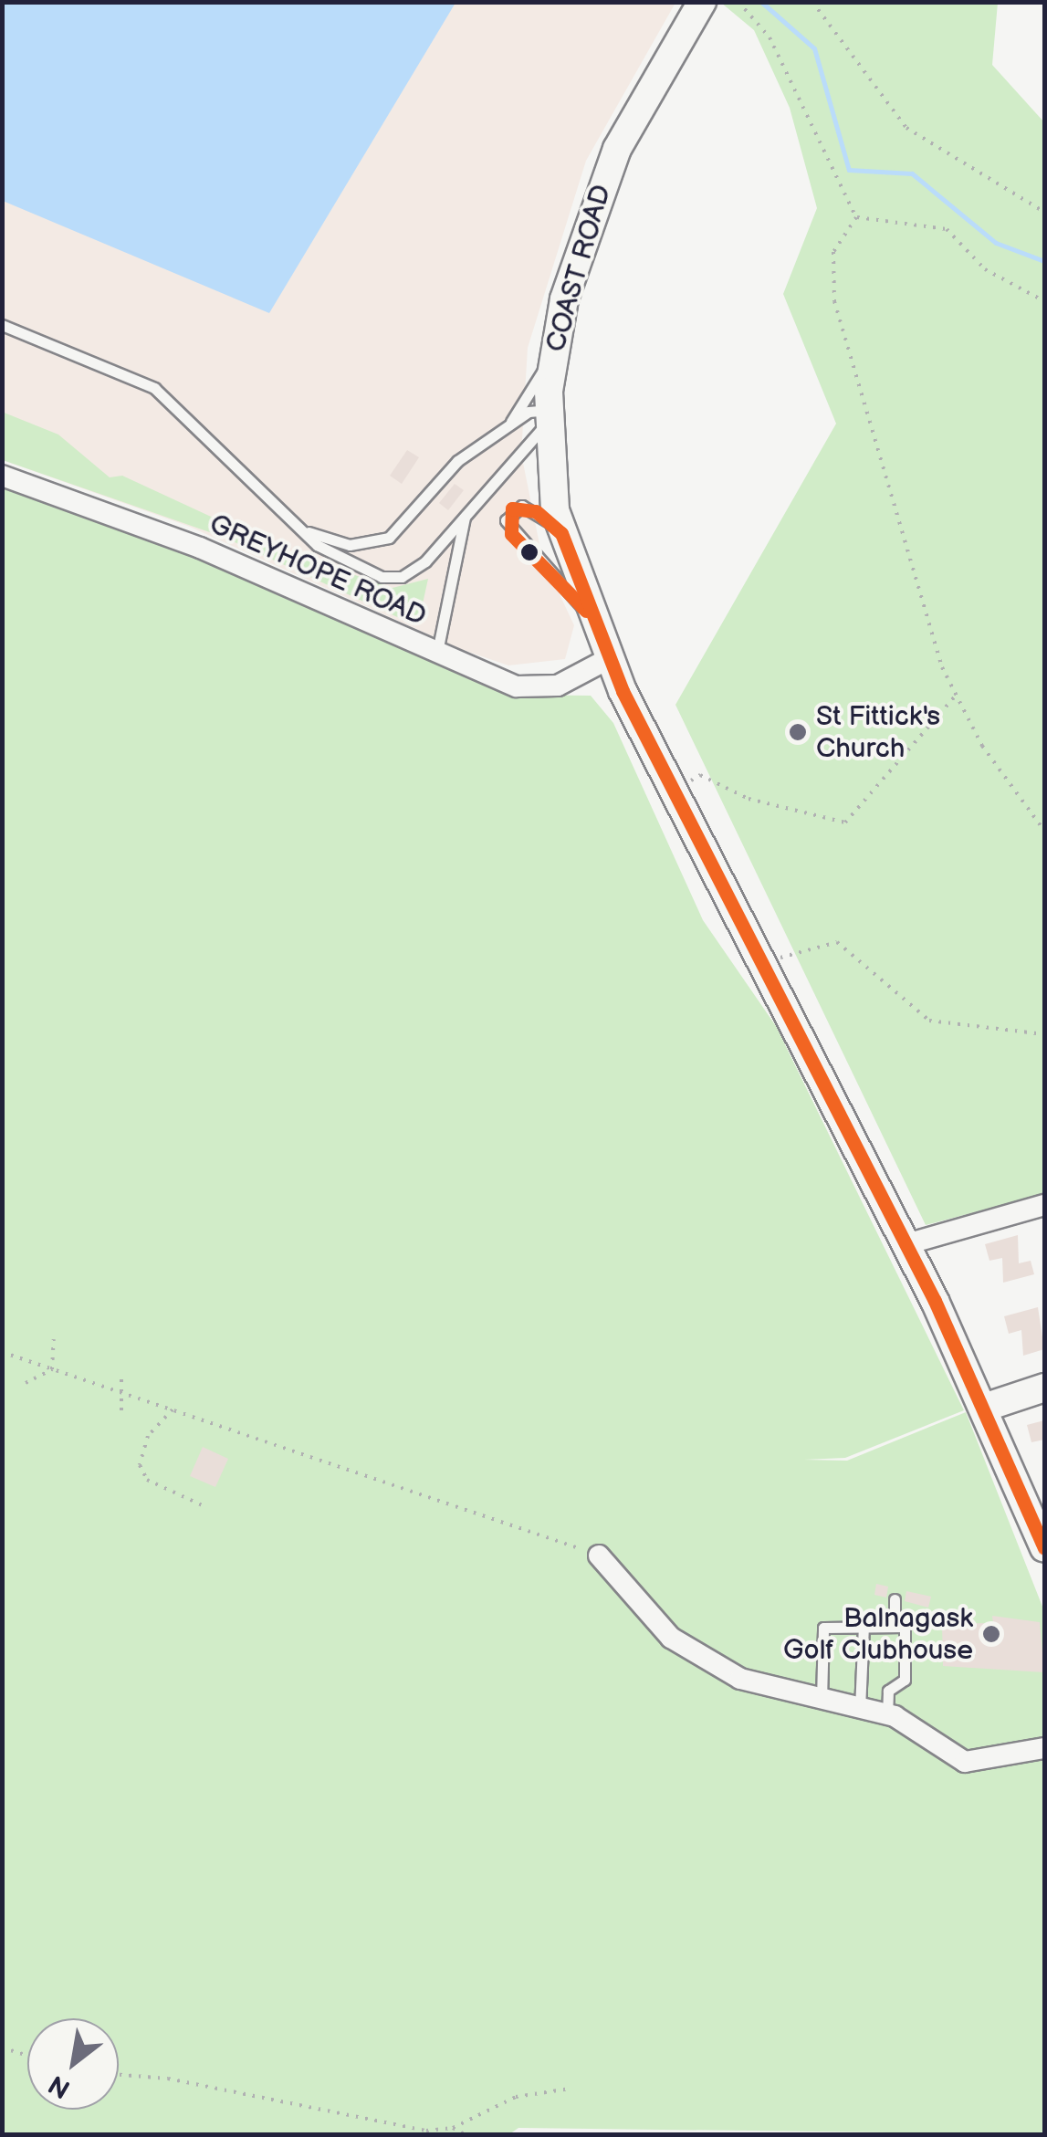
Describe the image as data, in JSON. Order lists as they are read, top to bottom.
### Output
{
  "streets": {
    "street": ["COAST ROAD", "GREYHOPE ROAD"]
  },
  "crossings": [
    ["COAST ROAD", "GREYHOPE ROAD"]
  ],
  "places": ["St Fittick's Church", "Balnagask Golf Clubhouse"],
  "north": "bottom left"
}
